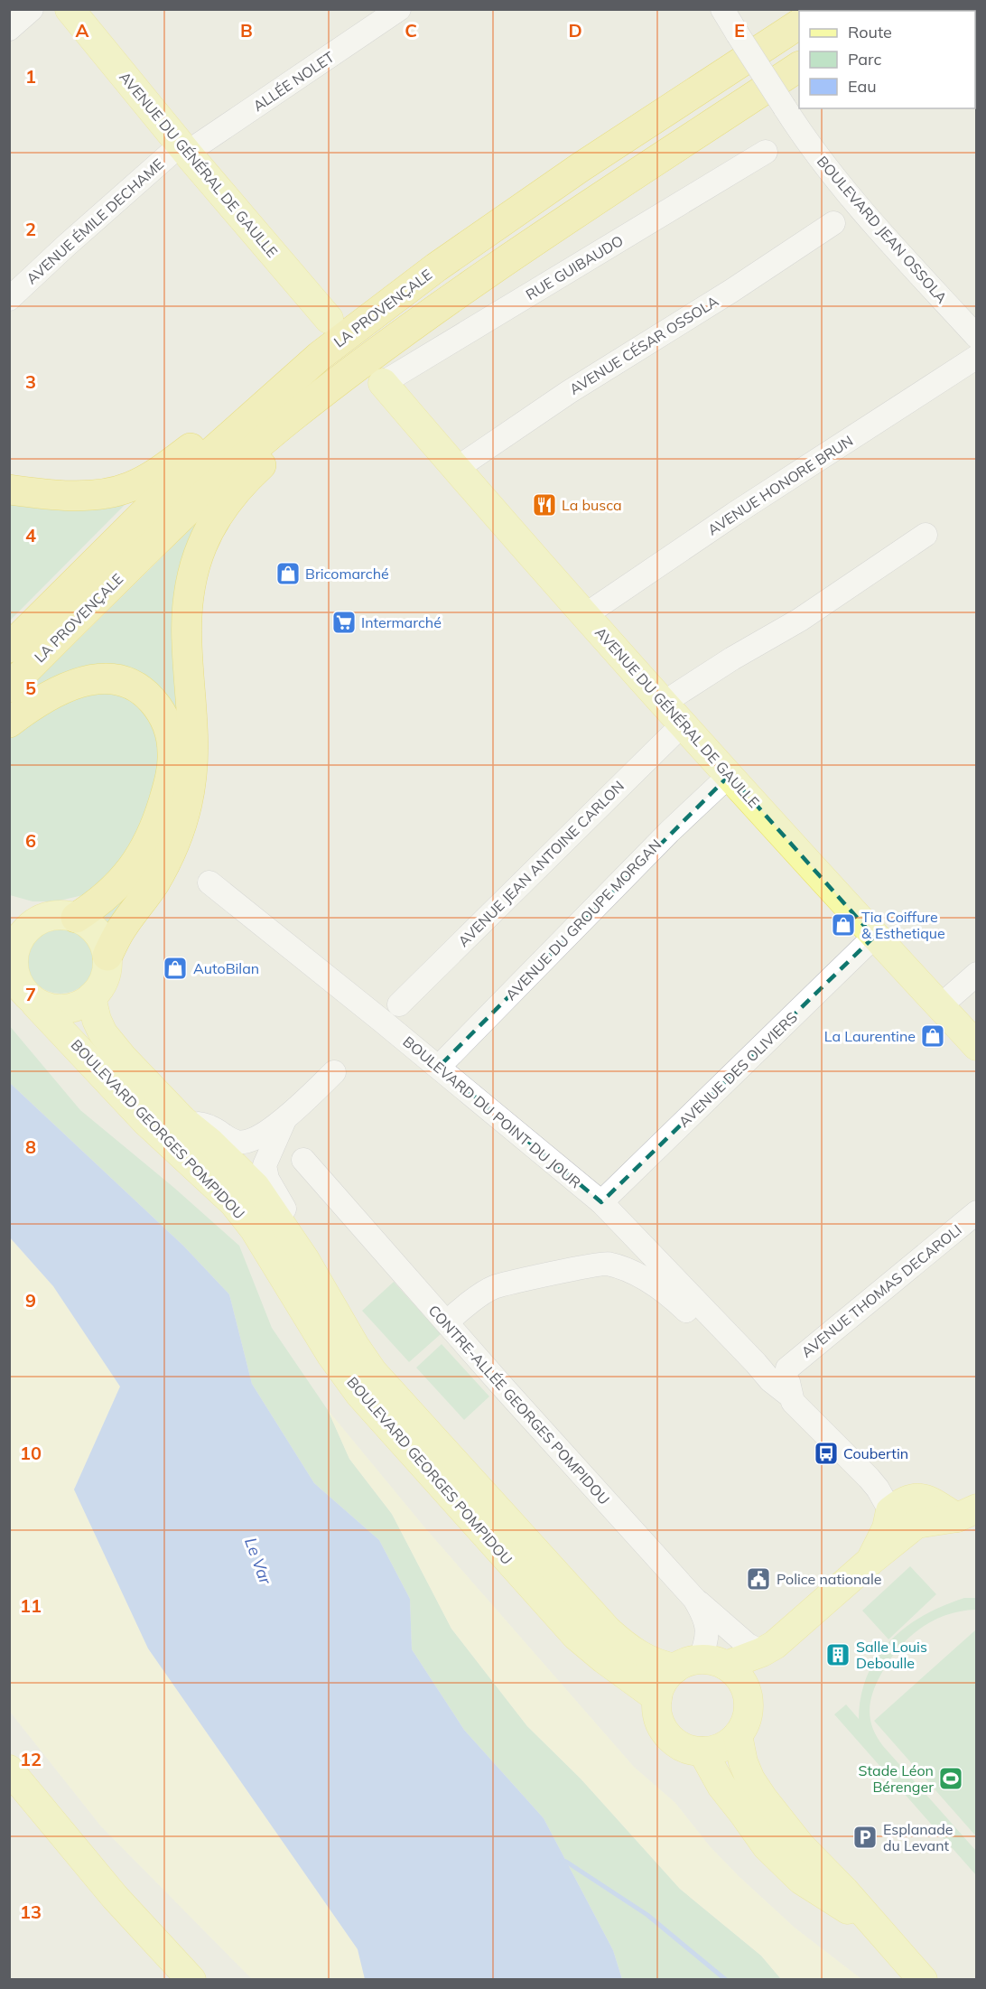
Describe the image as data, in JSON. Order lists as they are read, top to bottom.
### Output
{
  "streets": {
    "highway": ["LA PROVENÇALE"],
    "main road": ["AVENUE DU GÉNÉRAL DE GAULLE", "BOULEVARD GEORGES POMPIDOU"],
    "street": [
      "ALLÉE NOLET",
      "AVENUE ÉMILE DECHAME",
      "BOULEVARD JEAN OSSOLA",
      "RUE GUIBAUDO",
      "AVENUE CÉSAR OSSOLA",
      "AVENUE HONORE BRUN",
      "AVENUE JEAN ANTOINE CARLON",
      "AVENUE DU GROUPE MORGAN",
      "AVENUE DES OLIVIERS",
      "BOULEVARD DU POINT DU JOUR",
      "AVENUE THOMAS DECAROLI",
      "CONTRE-ALLÉE GEORGES POMPIDOU"
    ]
  },
  "crossings": [
    ["ALLÉE NOLET", "AVENUE DU GÉNÉRAL DE GAULLE"],
    ["ALLÉE NOLET", "AVENUE ÉMILE DECHAME"],
    ["AVENUE DU GÉNÉRAL DE GAULLE", "AVENUE ÉMILE DECHAME"],
    ["AVENUE DU GÉNÉRAL DE GAULLE", "RUE GUIBAUDO"],
    ["AVENUE DU GÉNÉRAL DE GAULLE", "AVENUE CÉSAR OSSOLA"],
    ["AVENUE DU GÉNÉRAL DE GAULLE", "AVENUE HONORE BRUN"],
    ["AVENUE DU GÉNÉRAL DE GAULLE", "AVENUE JEAN ANTOINE CARLON"],
    ["AVENUE DU GÉNÉRAL DE GAULLE", "AVENUE DU GROUPE MORGAN"],
    ["AVENUE DU GÉNÉRAL DE GAULLE", "AVENUE DES OLIVIERS"],
    ["AVENUE DU GROUPE MORGAN", "BOULEVARD DU POINT DU JOUR"],
    ["AVENUE DES OLIVIERS", "BOULEVARD DU POINT DU JOUR"],
    ["BOULEVARD GEORGES POMPIDOU", "CONTRE-ALLÉE GEORGES POMPIDOU"]
  ],
  "water": ["Le Var"],
  "places": {
    "restaurant": ["La busca"],
    "shop": [
      "Bricomarché",
      "Tia Coiffure & Esthetique",
      "AutoBilan",
      "La Laurentine"
    ],
    "supermarket": ["Intermarché"],
    "bus stop": ["Coubertin"],
    "public building": ["Police nationale"],
    "building": ["Salle Louis Deboulle"],
    "sports": ["Stade Léon Bérenger"],
    "parking": ["Esplanade du Levant"]
  },
  "legend": ["Route", "Parc", "Eau"],
  "grid": {
    "columns": [
      "A",
      "B",
      "C",
      "D",
      "E"
    ],
    "rows": [
      "1",
      "2",
      "3",
      "4",
      "5",
      "6",
      "7",
      "8",
      "9",
      "10",
      "11",
      "12",
      "13"
    ]
  }
}
